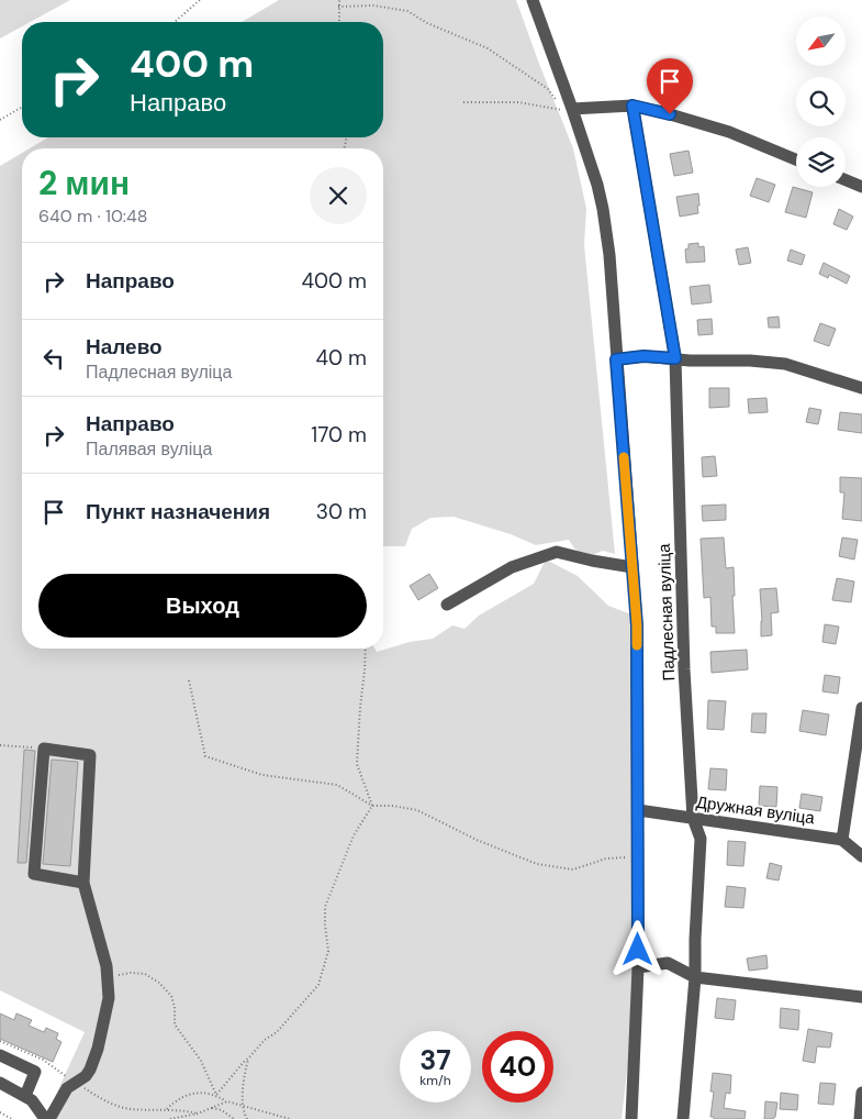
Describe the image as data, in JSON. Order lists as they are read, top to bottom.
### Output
{
  "streets": {
    "street": ["Падлесная вуліца", "Дружная вуліца"]
  },
  "crossings": [
    ["Падлесная вуліца", "Дружная вуліца"]
  ],
  "north": "bottom left",
  "page": {
    "turn": ["400 m", "Направо"],
    "heading": ["2 мин", "640 m · 10:48"],
    "list": [
      {
        "name": "Направо",
        "value": "400 m"
      },
      {
        "name": "Налево",
        "note": "Падлесная вуліца",
        "value": "40 m"
      },
      {
        "name": "Направо",
        "note": "Палявая вуліца",
        "value": "170 m"
      },
      {
        "name": "Пункт назначения",
        "value": "30 m"
      }
    ],
    "buttons": "Выход",
    "speed": "37 km/h",
    "limit": "40"
  }
}
